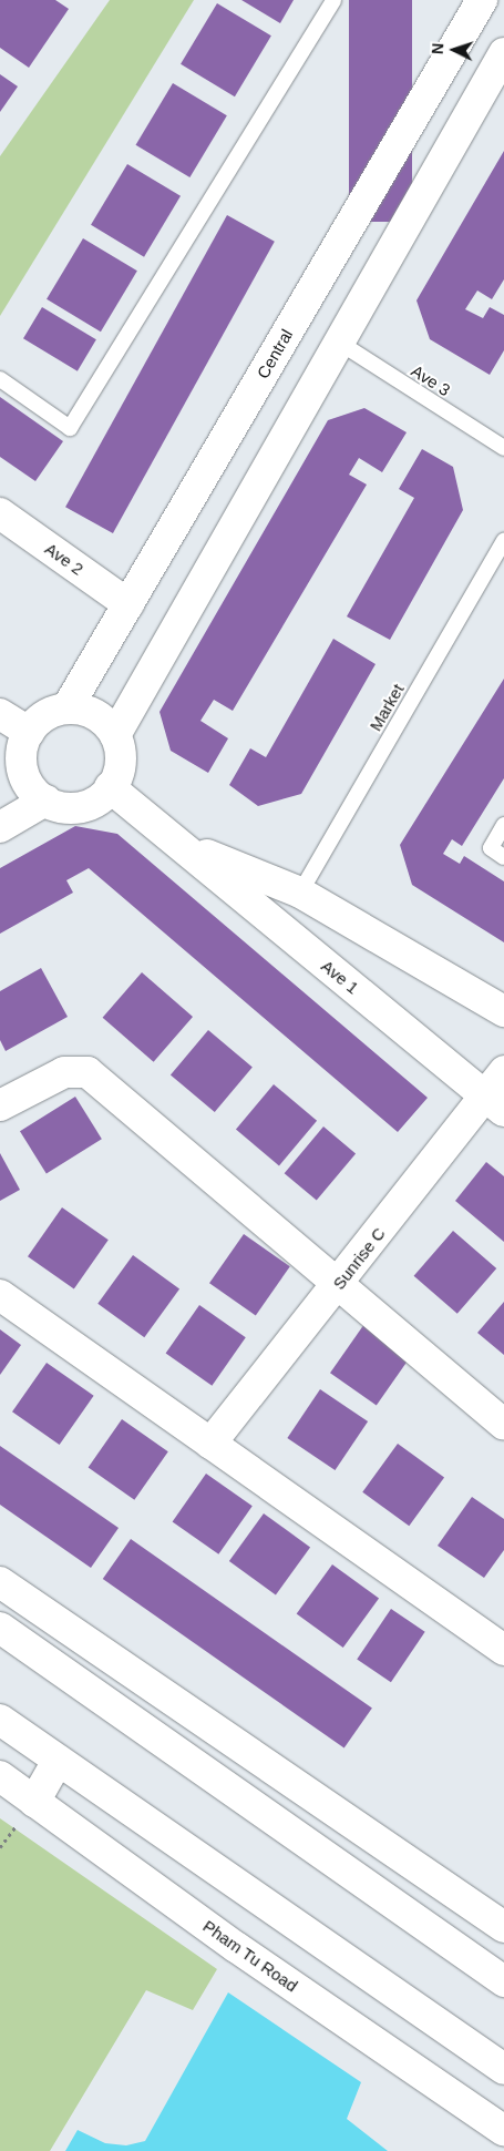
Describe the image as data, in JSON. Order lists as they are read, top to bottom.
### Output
{
  "streets": {
    "main road": [
      "Central",
      "Ave 2",
      "Ave 1",
      "Sunrise C",
      "Pham Tu Road"
    ],
    "lane": ["Ave 3", "Market"]
  },
  "crossings": [
    ["Central", "Ave 2"],
    ["Central", "Ave 1"],
    ["Market", "Ave 1"],
    ["Ave 1", "Sunrise C"]
  ],
  "north": "left"
}
